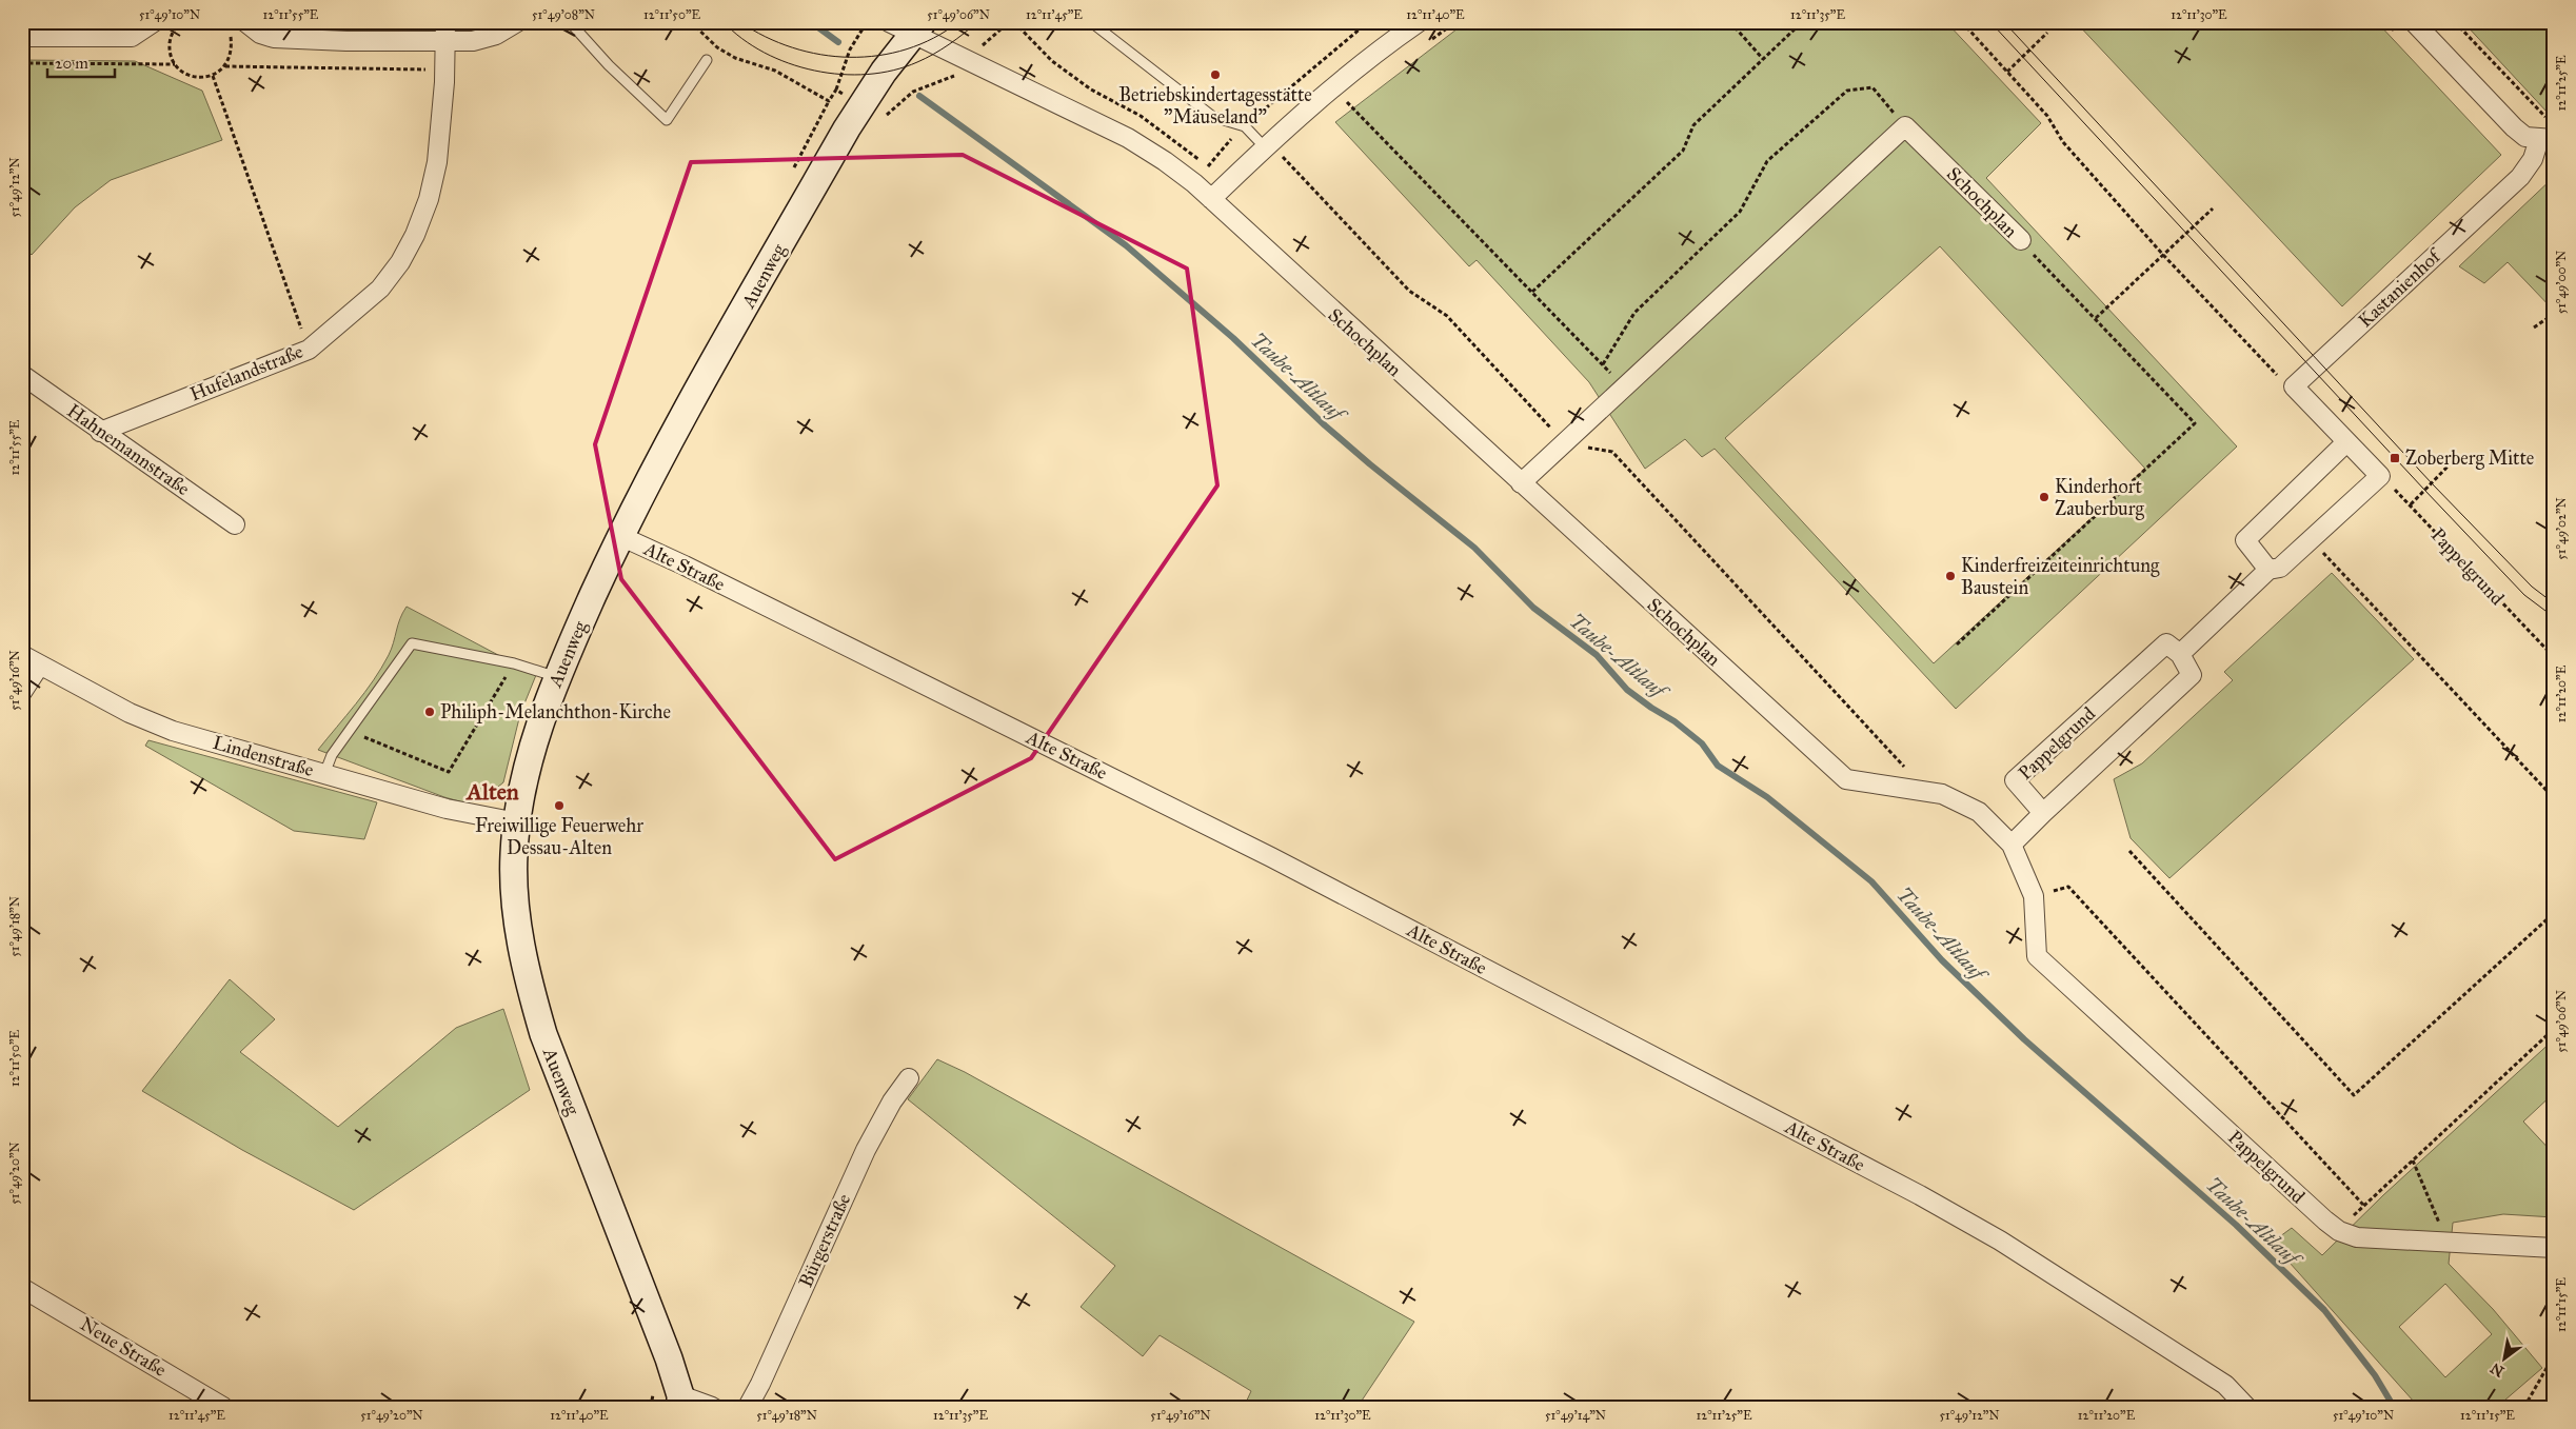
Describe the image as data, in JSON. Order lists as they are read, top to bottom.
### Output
{
  "streets": {
    "main road": ["Auenweg"],
    "street": [
      "Schochplan",
      "Kastanienhof",
      "Hufelandstraße",
      "Hahnemannstraße",
      "Alte Straße",
      "Pappelgrund",
      "Lindenstraße",
      "Bürgerstraße",
      "Neue Straße"
    ]
  },
  "crossings": [
    ["Schochplan", "Auenweg"],
    ["Auenweg", "Alte Straße"],
    ["Auenweg", "Lindenstraße"],
    ["Hufelandstraße", "Hahnemannstraße"]
  ],
  "districts": ["Alten"],
  "water": ["Taube-Altlauf"],
  "places": {
    "other": [
      "Betriebskindertagesstätte \"Mäuseland\"",
      "Kinderhort Zauberburg",
      "Kinderfreizeiteinrichtung Baustein",
      "Philiph-Melanchthon-Kirche",
      "Freiwillige Feuerwehr Dessau-Alten"
    ],
    "transit": ["Zoberberg Mitte"]
  },
  "scale_bar": "20 m",
  "north": "bottom left",
  "coordinates": [
    "51°49'10\"N",
    "12°11'55\"E",
    "51°49'08\"N",
    "12°11'50\"E",
    "51°49'06\"N",
    "12°11'45\"E",
    "12°11'40\"E",
    "12°11'35\"E",
    "12°11'30\"E",
    "12°11'25\"E",
    "51°49'12\"N",
    "51°49'00\"N",
    "51°49'02\"N",
    "51°49'16\"N",
    "12°11'20\"E",
    "51°49'18\"N",
    "51°49'20\"N",
    "12°11'15\"E",
    "51°49'14\"N"
  ]
}
